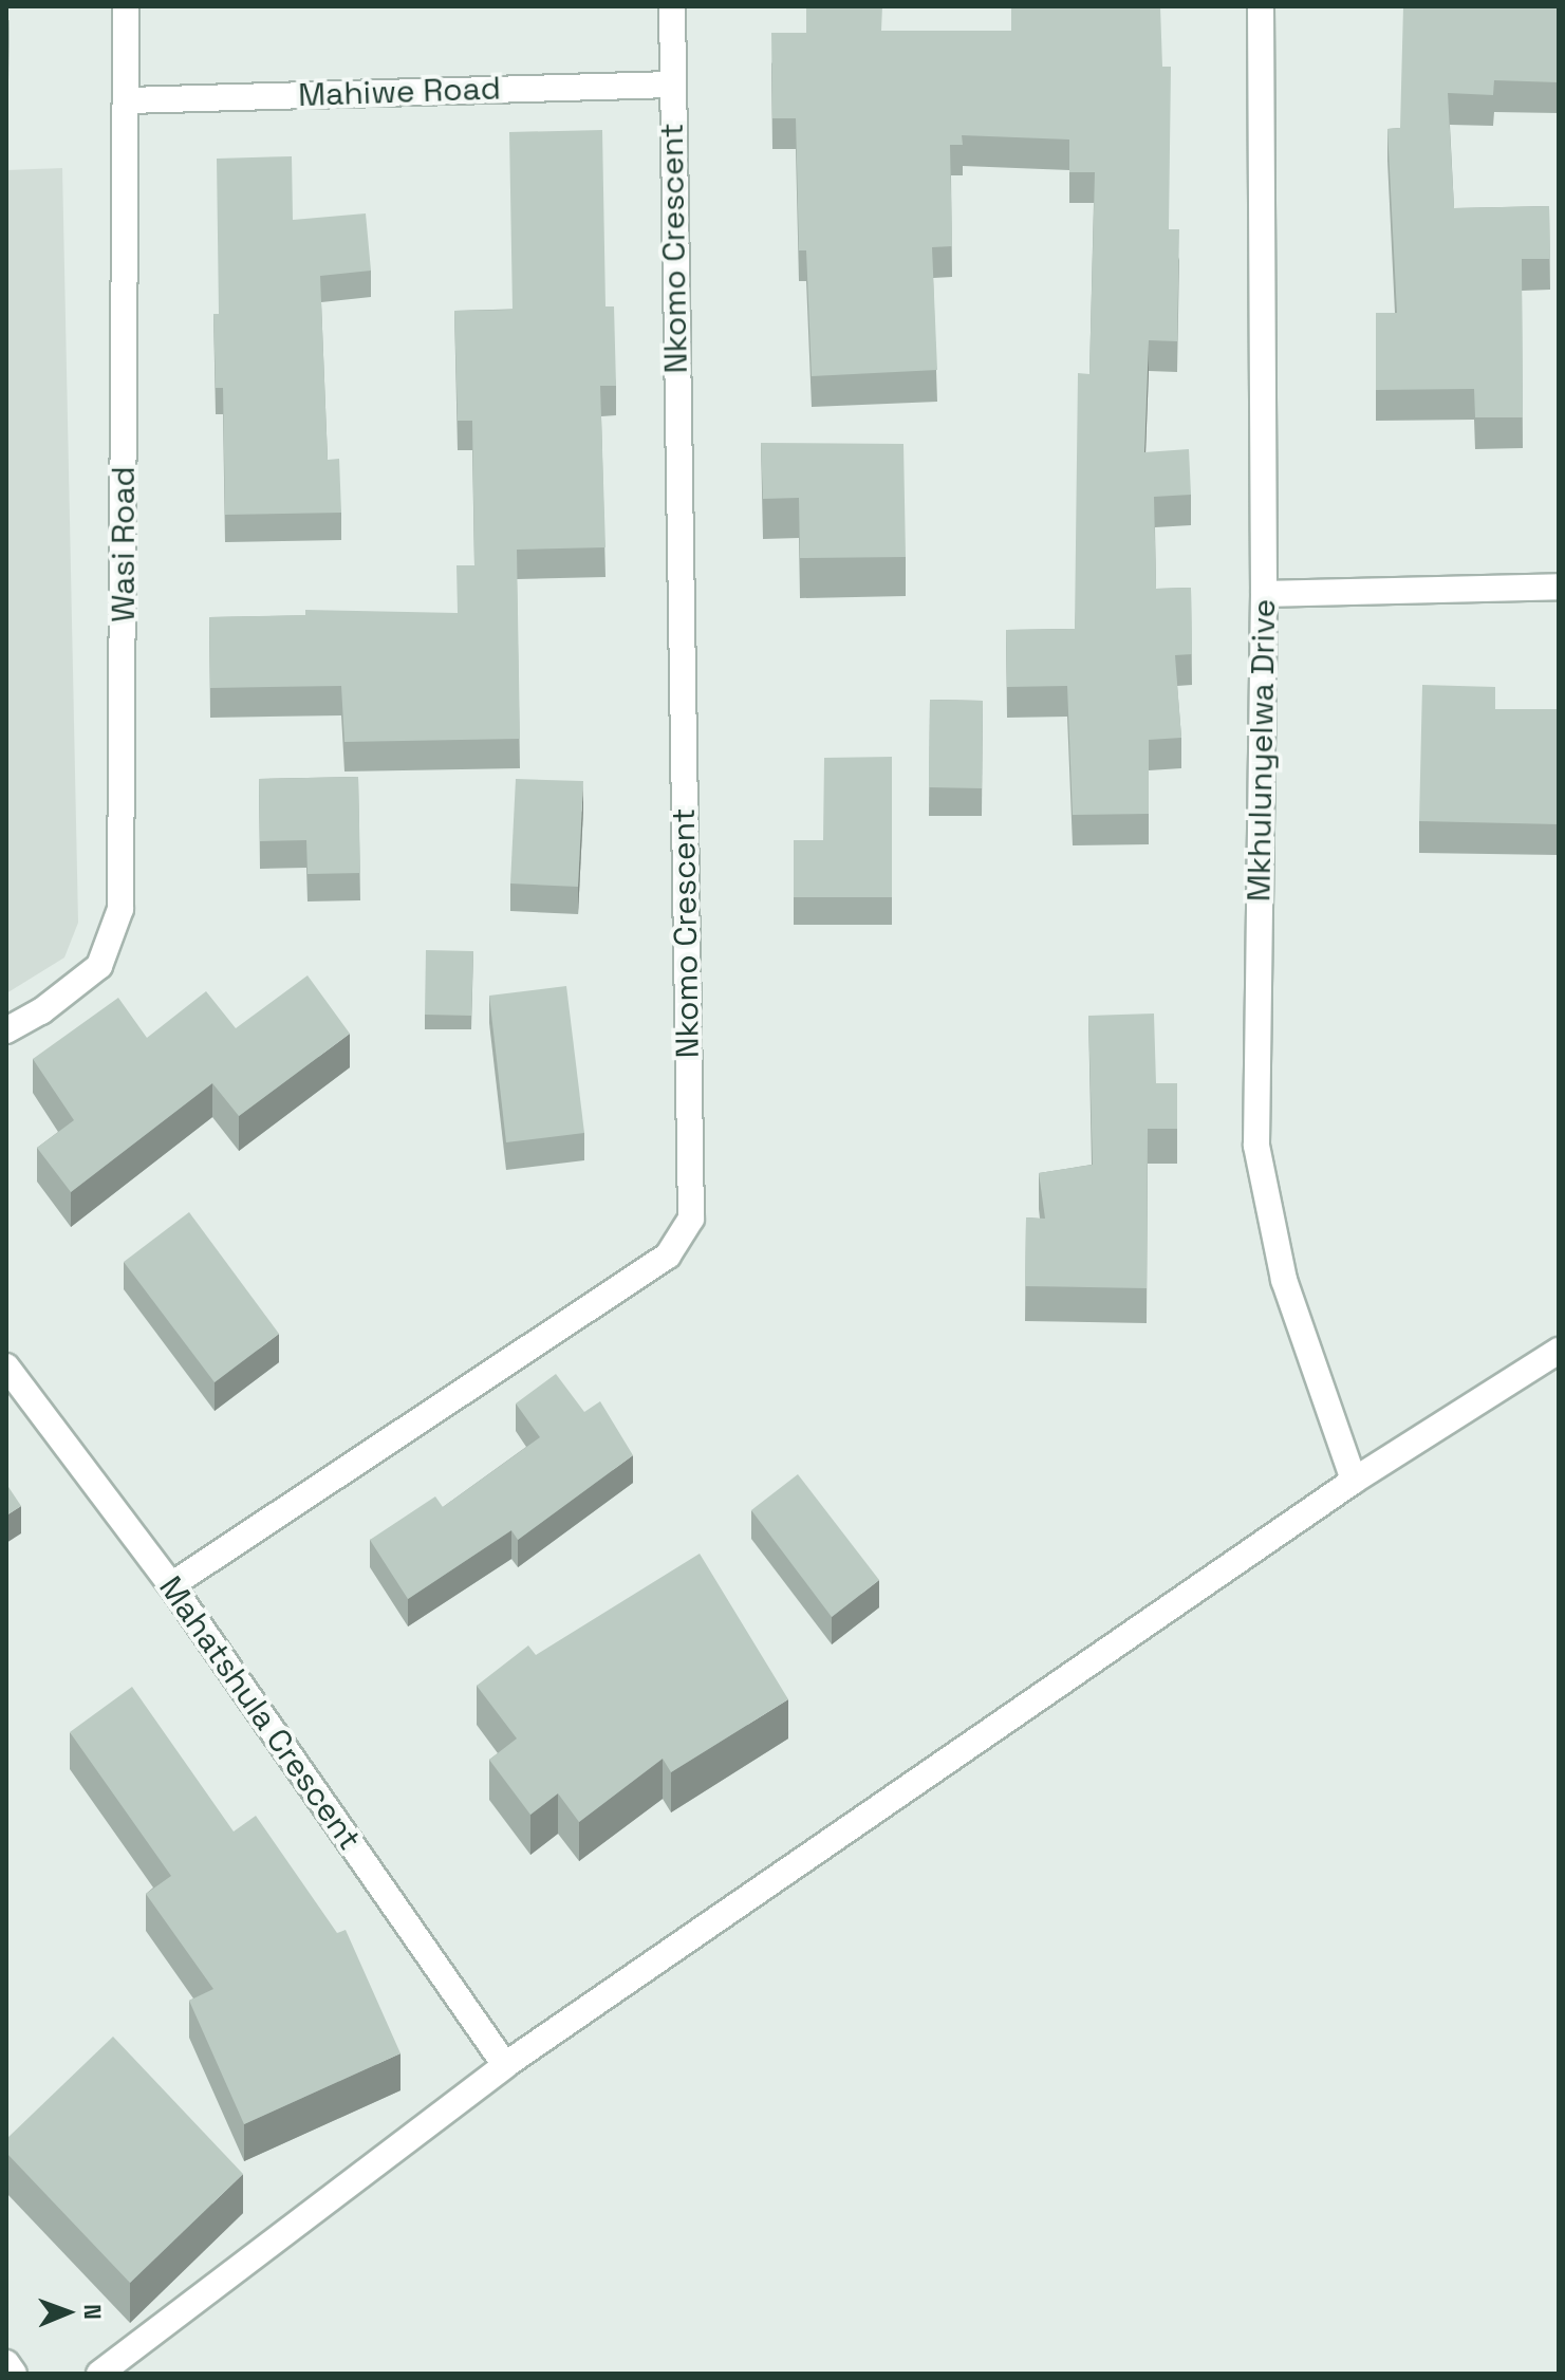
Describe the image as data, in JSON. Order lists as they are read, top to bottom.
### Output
{
  "streets": {
    "street": [
      "Mahiwe Road",
      "Nkomo Crescent",
      "Wasi Road",
      "Mkhulunyelwa Drive",
      "Mahatshula Crescent"
    ]
  },
  "crossings": [
    ["Mahiwe Road", "Nkomo Crescent"],
    ["Mahiwe Road", "Wasi Road"],
    ["Nkomo Crescent", "Mahatshula Crescent"]
  ],
  "north": "right"
}
